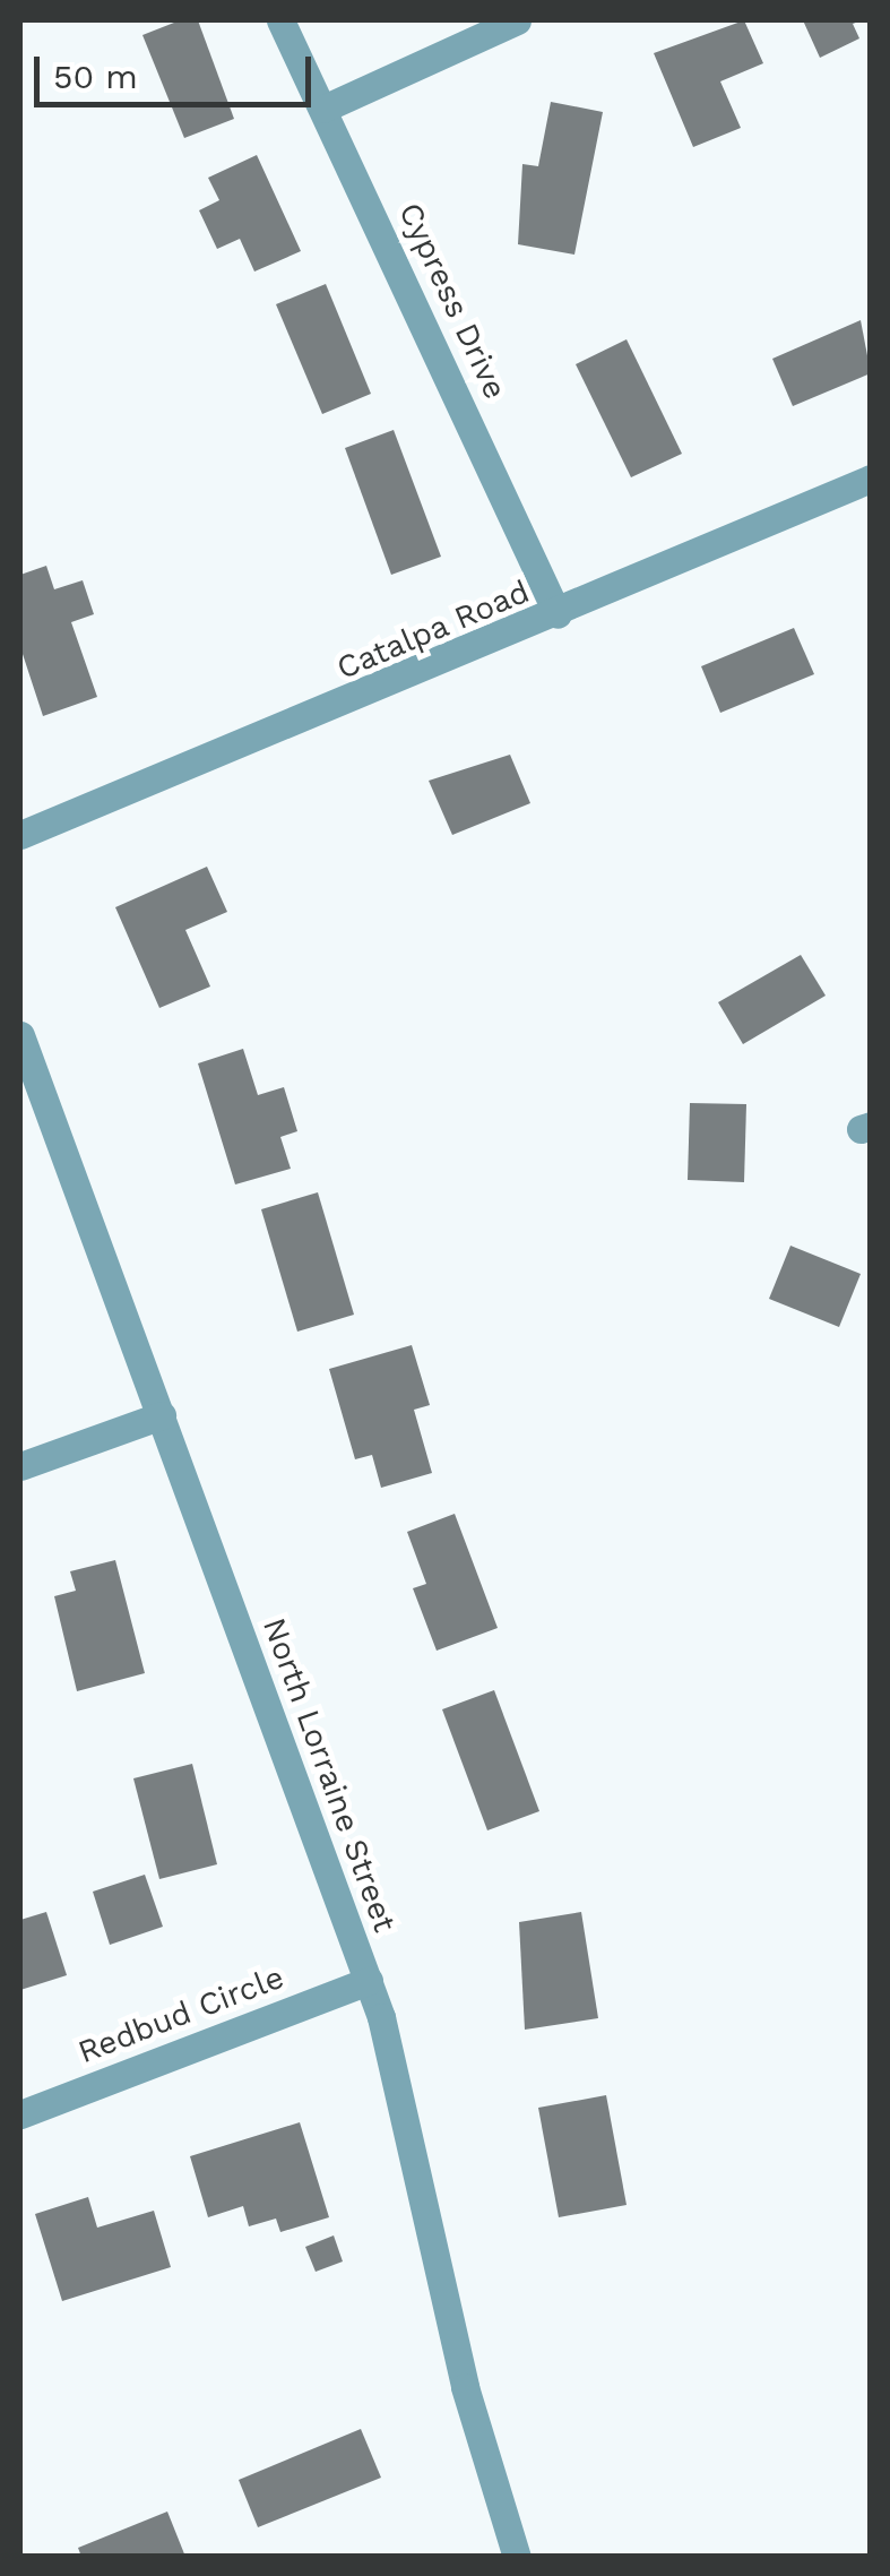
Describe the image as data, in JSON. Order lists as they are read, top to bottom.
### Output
{
  "streets": {
    "street": [
      "Cypress Drive",
      "Catalpa Road",
      "North Lorraine Street",
      "Redbud Circle"
    ]
  },
  "crossings": [
    ["Cypress Drive", "Catalpa Road"],
    ["North Lorraine Street", "Redbud Circle"]
  ],
  "scale_bar": "50 m"
}
